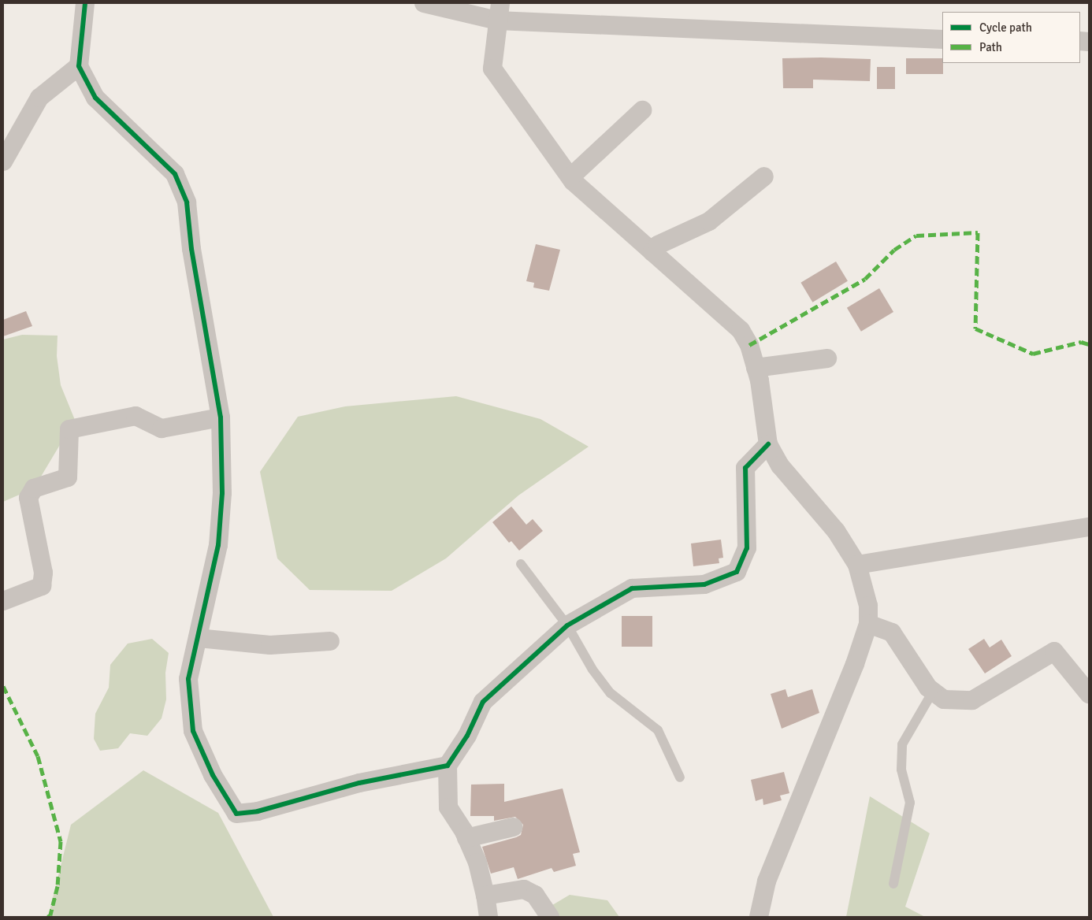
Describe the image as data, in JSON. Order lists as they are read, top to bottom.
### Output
{
  "legend": ["Cycle path", "Path"]
}
